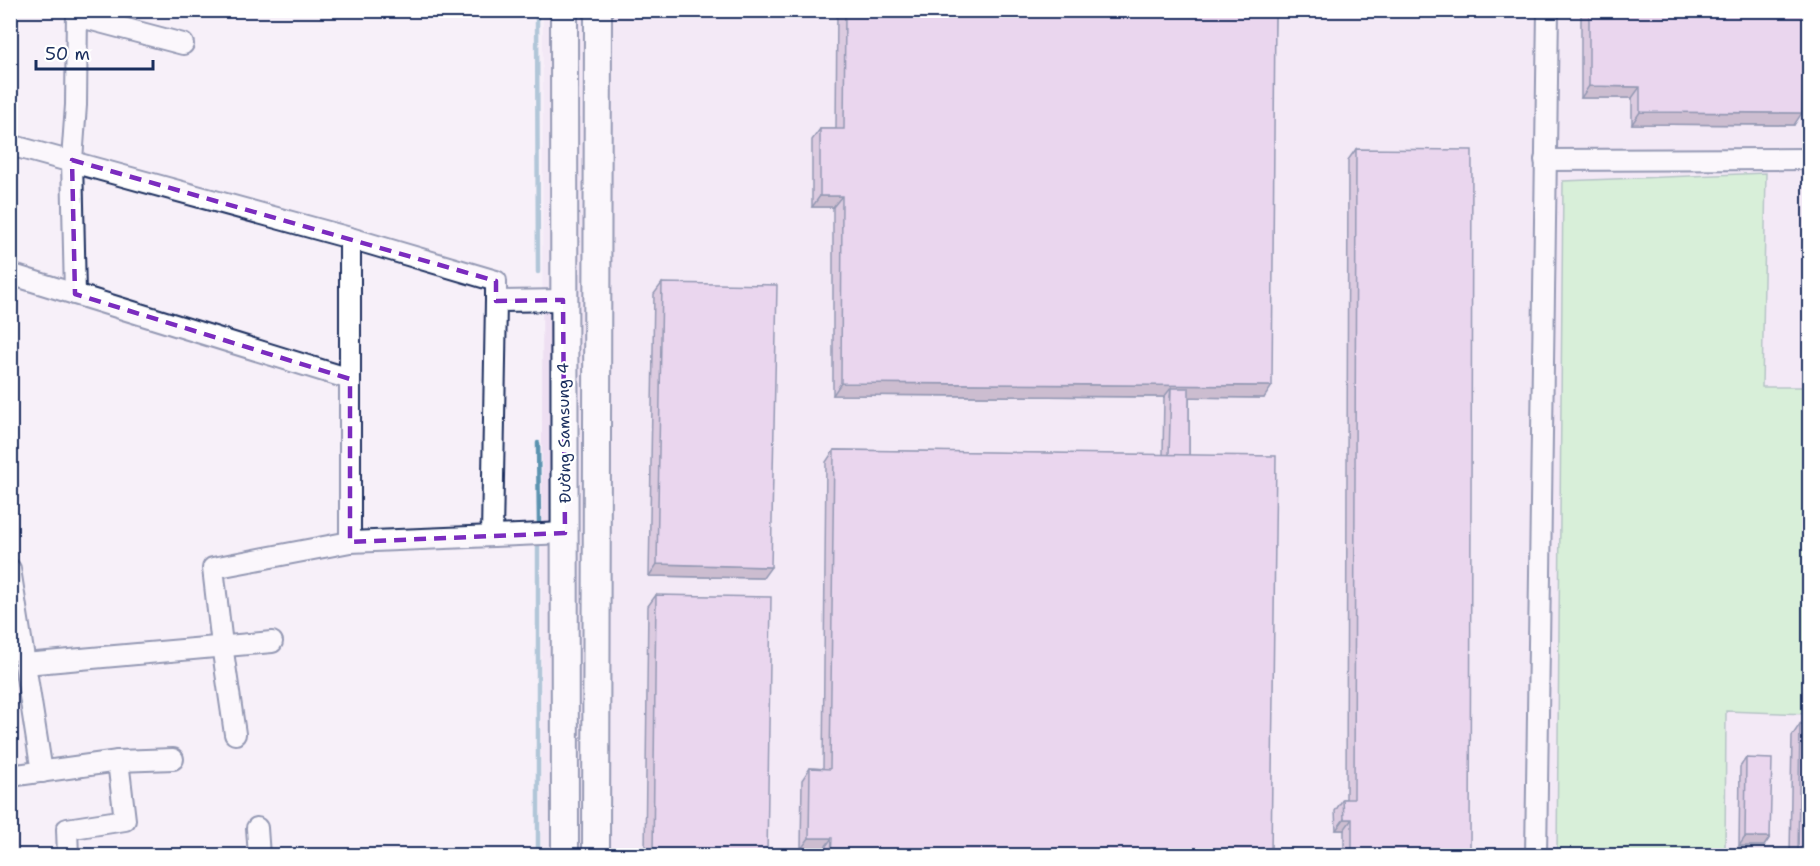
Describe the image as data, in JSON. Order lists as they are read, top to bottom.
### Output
{
  "streets": {
    "main road": ["Đường Samsung 4"]
  },
  "scale_bar": "50 m"
}
